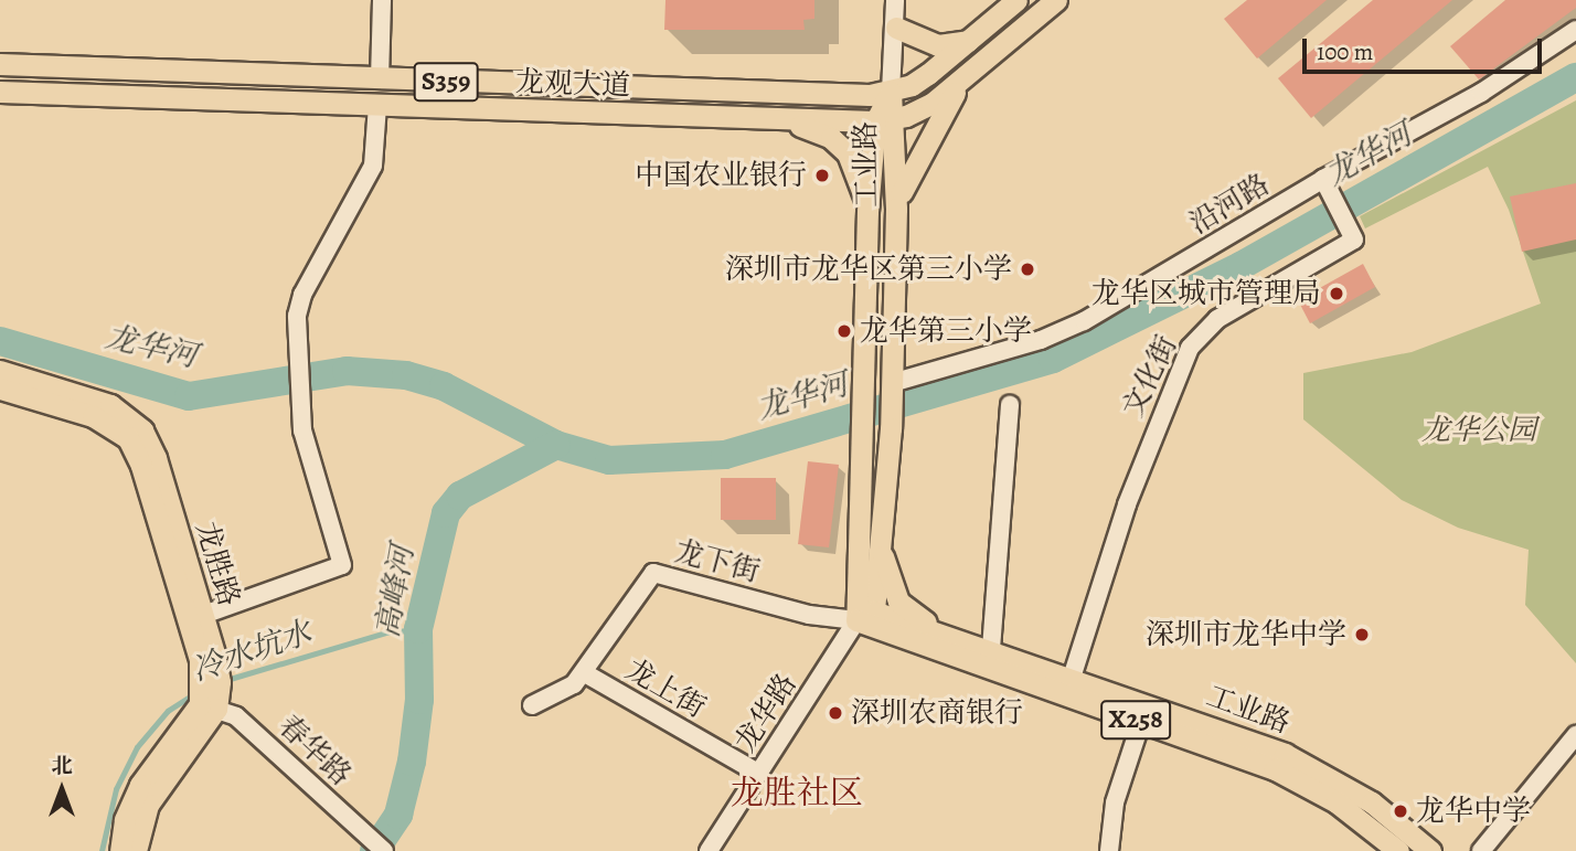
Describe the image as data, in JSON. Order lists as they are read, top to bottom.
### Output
{
  "streets": {
    "main road": [
      "S359",
      "龙观大道",
      "工业路",
      "龙胜路",
      "X258"
    ],
    "street": [
      "沿河路",
      "文化街",
      "龙下街",
      "龙上街",
      "龙华路",
      "春华路"
    ]
  },
  "crossings": [
    ["龙观大道", "工业路"],
    ["工业路", "沿河路"],
    ["工业路", "文化街"],
    ["工业路", "龙下街"],
    ["工业路", "龙华路"],
    ["沿河路", "文化街"],
    ["龙下街", "龙上街"],
    ["龙下街", "龙华路"],
    ["龙胜路", "春华路"],
    ["龙上街", "龙华路"]
  ],
  "districts": ["龙胜社区"],
  "water": ["龙华河", "高峰河", "冷水坑水"],
  "parks": ["龙华公园"],
  "places": [
    "中国农业银行",
    "深圳市龙华区第三小学",
    "龙华区城市管理局",
    "龙华第三小学",
    "深圳市龙华中学",
    "深圳农商银行",
    "龙华中学"
  ],
  "scale_bar": "100 m",
  "north": "top"
}
